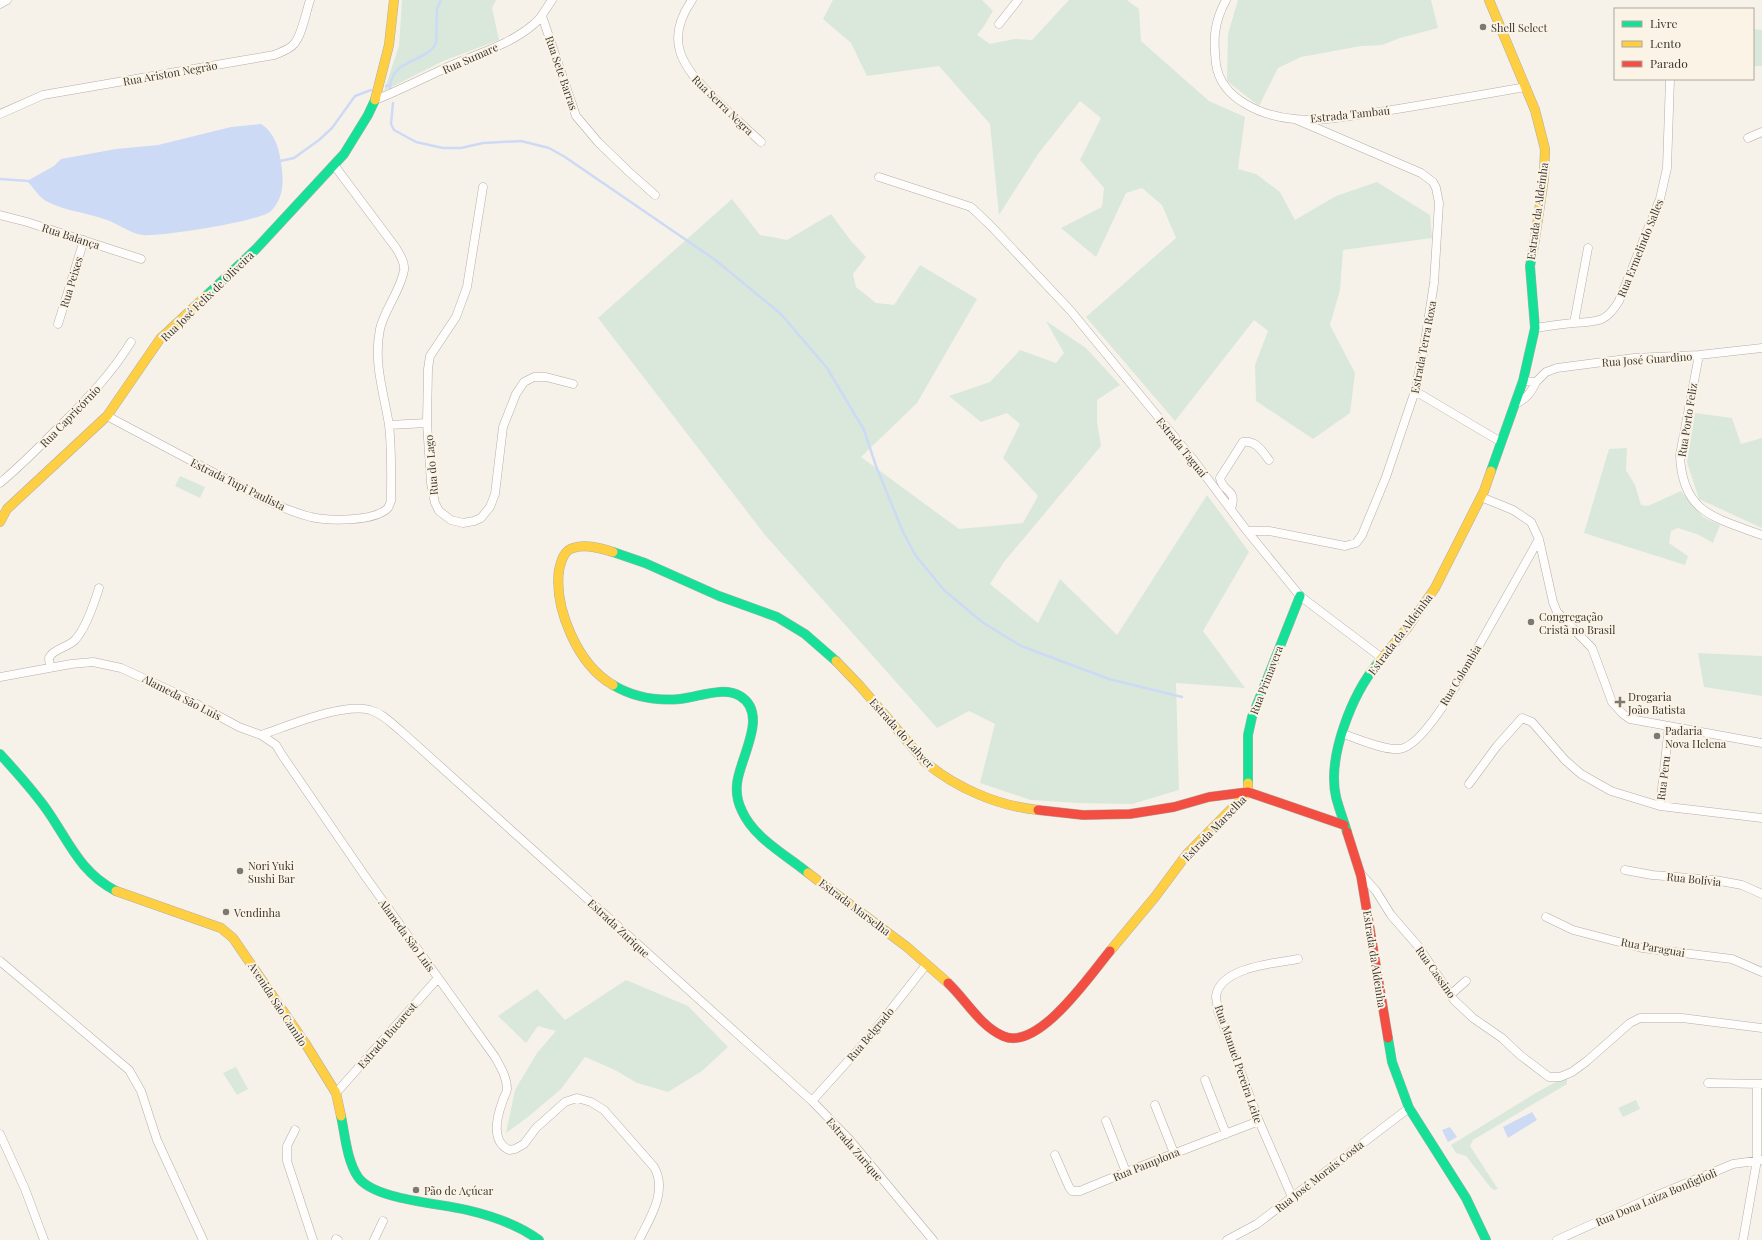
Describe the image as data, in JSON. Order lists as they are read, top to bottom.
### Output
{
  "streets": {
    "street": [
      "Rua Sumare",
      "Rua Ariston Negrão",
      "Rua Sete Barras",
      "Rua Serra Negra",
      "Estrada Tambaú",
      "Estrada da Aldeinha",
      "Rua Balança",
      "Rua Ermelindo Salles",
      "Rua Peixes",
      "Rua José Felix de Oliveira",
      "Estrada Terra Roxa",
      "Rua José Guardino",
      "Rua Capricórnio",
      "Rua Porto Feliz",
      "Estrada Taguaí",
      "Rua do Lago",
      "Estrada Tupi Paulista",
      "Rua Colombia",
      "Rua Primavera",
      "Alameda São Luis",
      "Estrada do Lahyer",
      "Rua Peru",
      "Estrada Marselha",
      "Rua Bolívia",
      "Estrada Zurique",
      "Rua Paraguai",
      "Rua Cassino",
      "Avenida São Camilo",
      "Rua Belgrado",
      "Estrada Bucarest",
      "Rua Manuel Pereira Leite",
      "Rua Pamplona",
      "Rua José Morais Costa",
      "Rua Dona Luiza Bonfiglioli"
    ]
  },
  "crossings": [
    ["Rua Sumare", "Rua Sete Barras"],
    ["Rua Sumare", "Rua José Felix de Oliveira"],
    ["Estrada Tambaú", "Estrada da Aldeinha"],
    ["Estrada Tambaú", "Estrada Terra Roxa"],
    ["Estrada da Aldeinha", "Rua Ermelindo Salles"],
    ["Estrada da Aldeinha", "Rua José Guardino"],
    ["Estrada da Aldeinha", "Estrada Taguaí"],
    ["Estrada da Aldeinha", "Rua Colombia"],
    ["Estrada da Aldeinha", "Estrada do Lahyer"],
    ["Estrada da Aldeinha", "Rua Cassino"],
    ["Estrada da Aldeinha", "Rua José Morais Costa"],
    ["Rua Balança", "Rua Peixes"],
    ["Rua José Felix de Oliveira", "Estrada Tupi Paulista"],
    ["Estrada Terra Roxa", "Estrada Taguaí"],
    ["Rua José Guardino", "Rua Porto Feliz"],
    ["Estrada Taguaí", "Rua Primavera"],
    ["Rua Primavera", "Estrada do Lahyer"],
    ["Rua Primavera", "Estrada Marselha"],
    ["Alameda São Luis", "Estrada Zurique"],
    ["Alameda São Luis", "Estrada Bucarest"],
    ["Estrada do Lahyer", "Estrada Marselha"],
    ["Estrada Marselha", "Rua Belgrado"],
    ["Estrada Zurique", "Rua Belgrado"],
    ["Avenida São Camilo", "Estrada Bucarest"],
    ["Rua Manuel Pereira Leite", "Rua Pamplona"],
    ["Rua Manuel Pereira Leite", "Rua José Morais Costa"]
  ],
  "places": {
    "other": [
      "Shell Select",
      "Congregação Cristã no Brasil",
      "Padaria Nova Helena",
      "Nori Yuki Sushi Bar",
      "Vendinha",
      "Pão de Açúcar"
    ],
    "health": ["Drogaria João Batista"]
  },
  "legend": ["Livre", "Lento", "Parado"]
}
